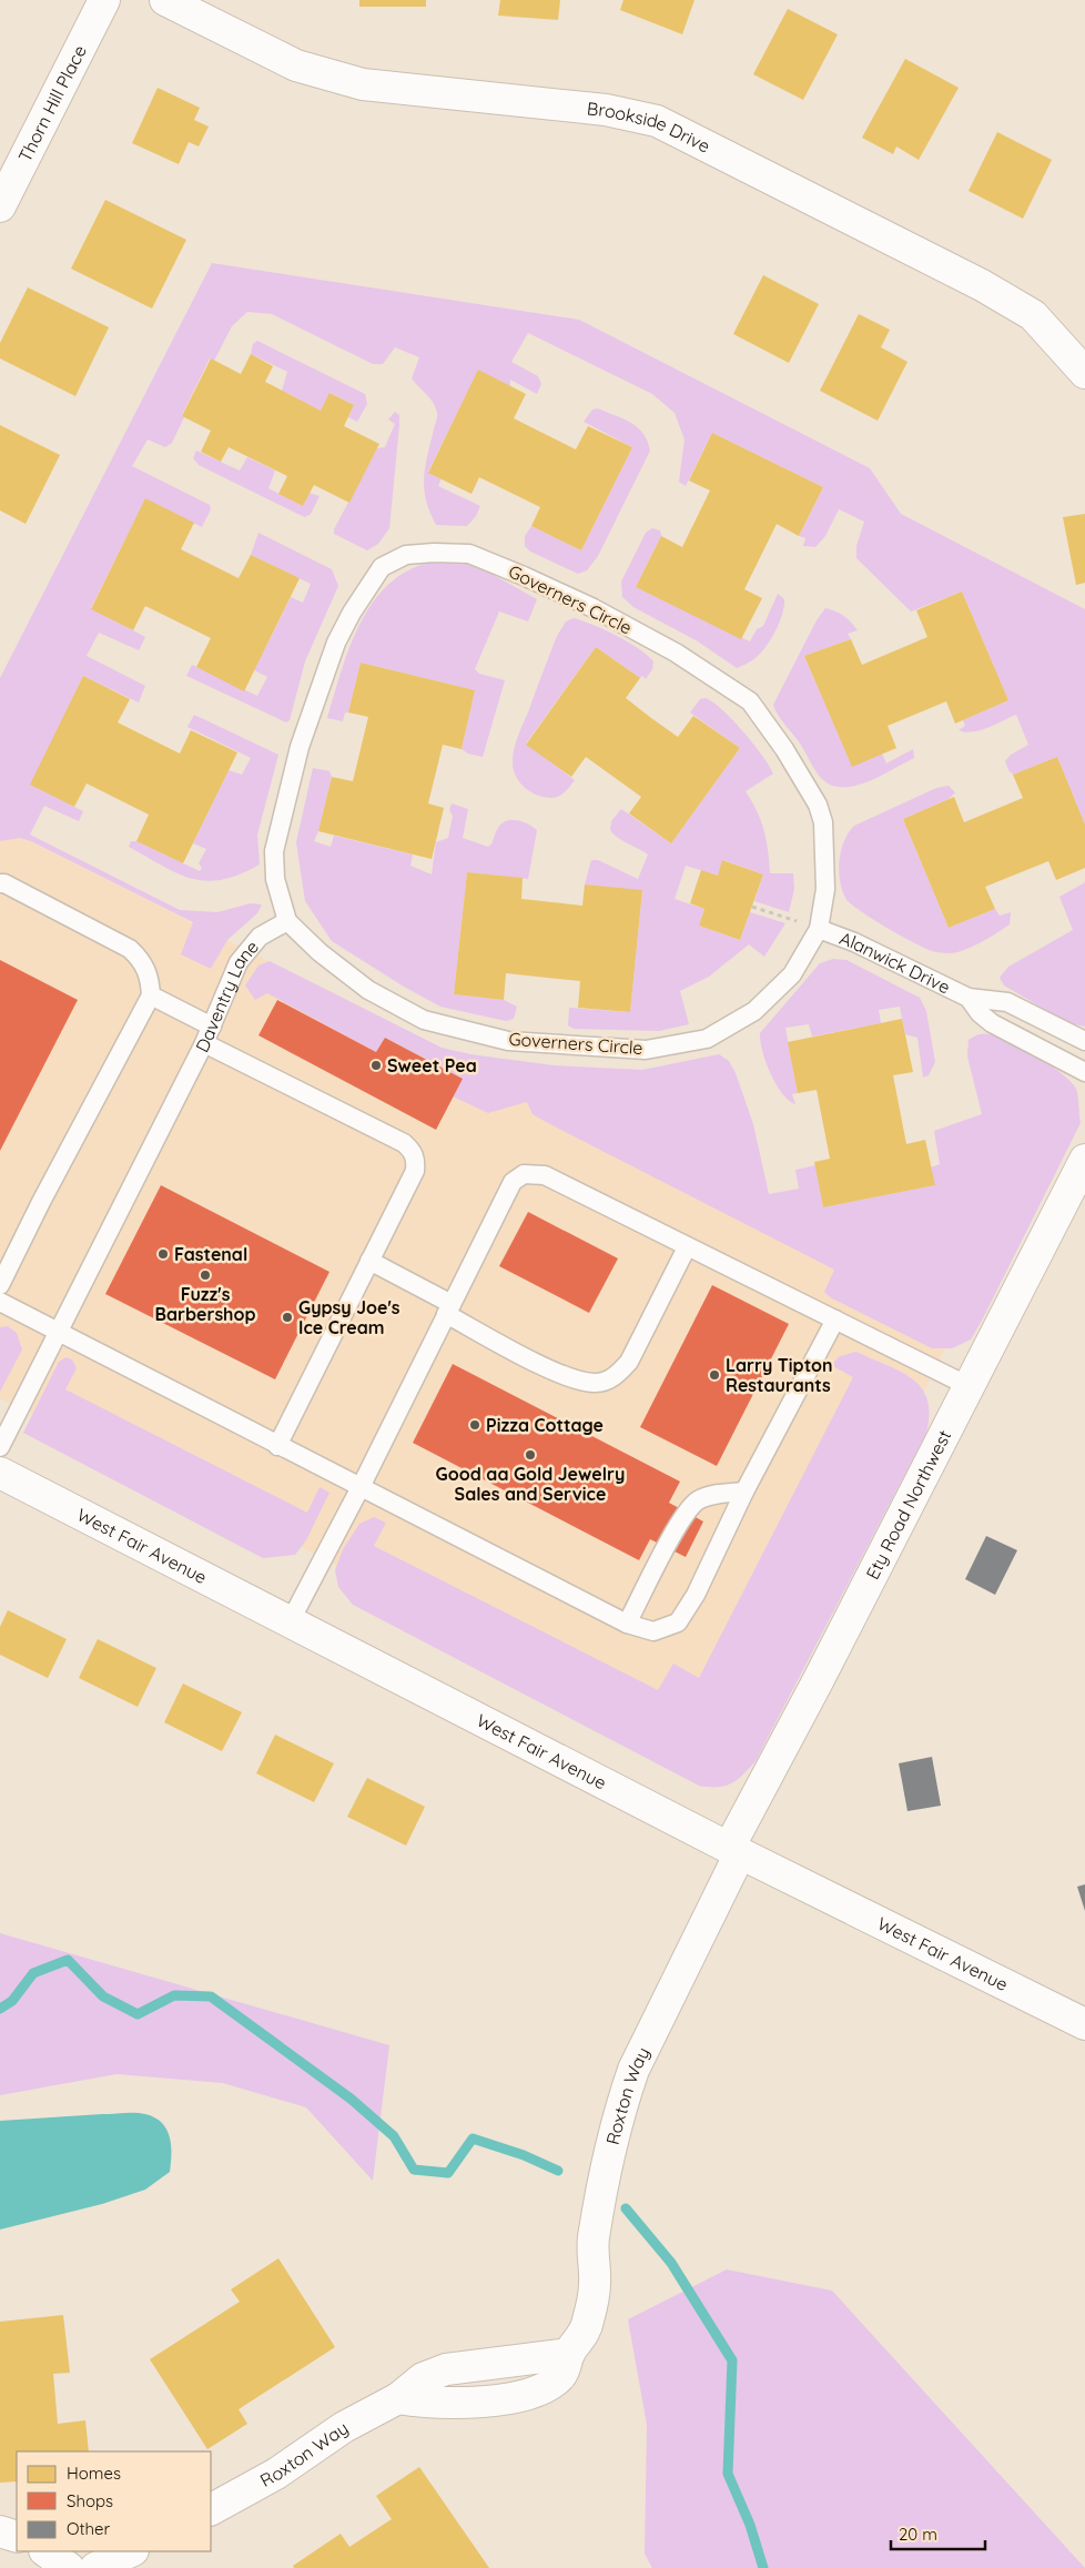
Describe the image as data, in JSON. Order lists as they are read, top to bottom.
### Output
{
  "streets": {
    "street": [
      "Thorn Hill Place",
      "Brookside Drive",
      "Ety Road Northwest",
      "West Fair Avenue",
      "Roxton Way"
    ],
    "lane": ["Governers Circle", "Alanwick Drive", "Daventry Lane"]
  },
  "crossings": [
    ["Governers Circle", "Alanwick Drive"],
    ["Governers Circle", "Daventry Lane"],
    ["Ety Road Northwest", "West Fair Avenue"],
    ["Ety Road Northwest", "Roxton Way"],
    ["West Fair Avenue", "Roxton Way"]
  ],
  "places": [
    "Sweet Pea",
    "Fastenal",
    "Fuzz's Barbershop",
    "Gypsy Joe's Ice Cream",
    "Larry Tipton Restaurants",
    "Pizza Cottage",
    "Good aa Gold Jewelry Sales and Service"
  ],
  "legend": ["Homes", "Shops", "Other"],
  "scale_bar": "20 m"
}
